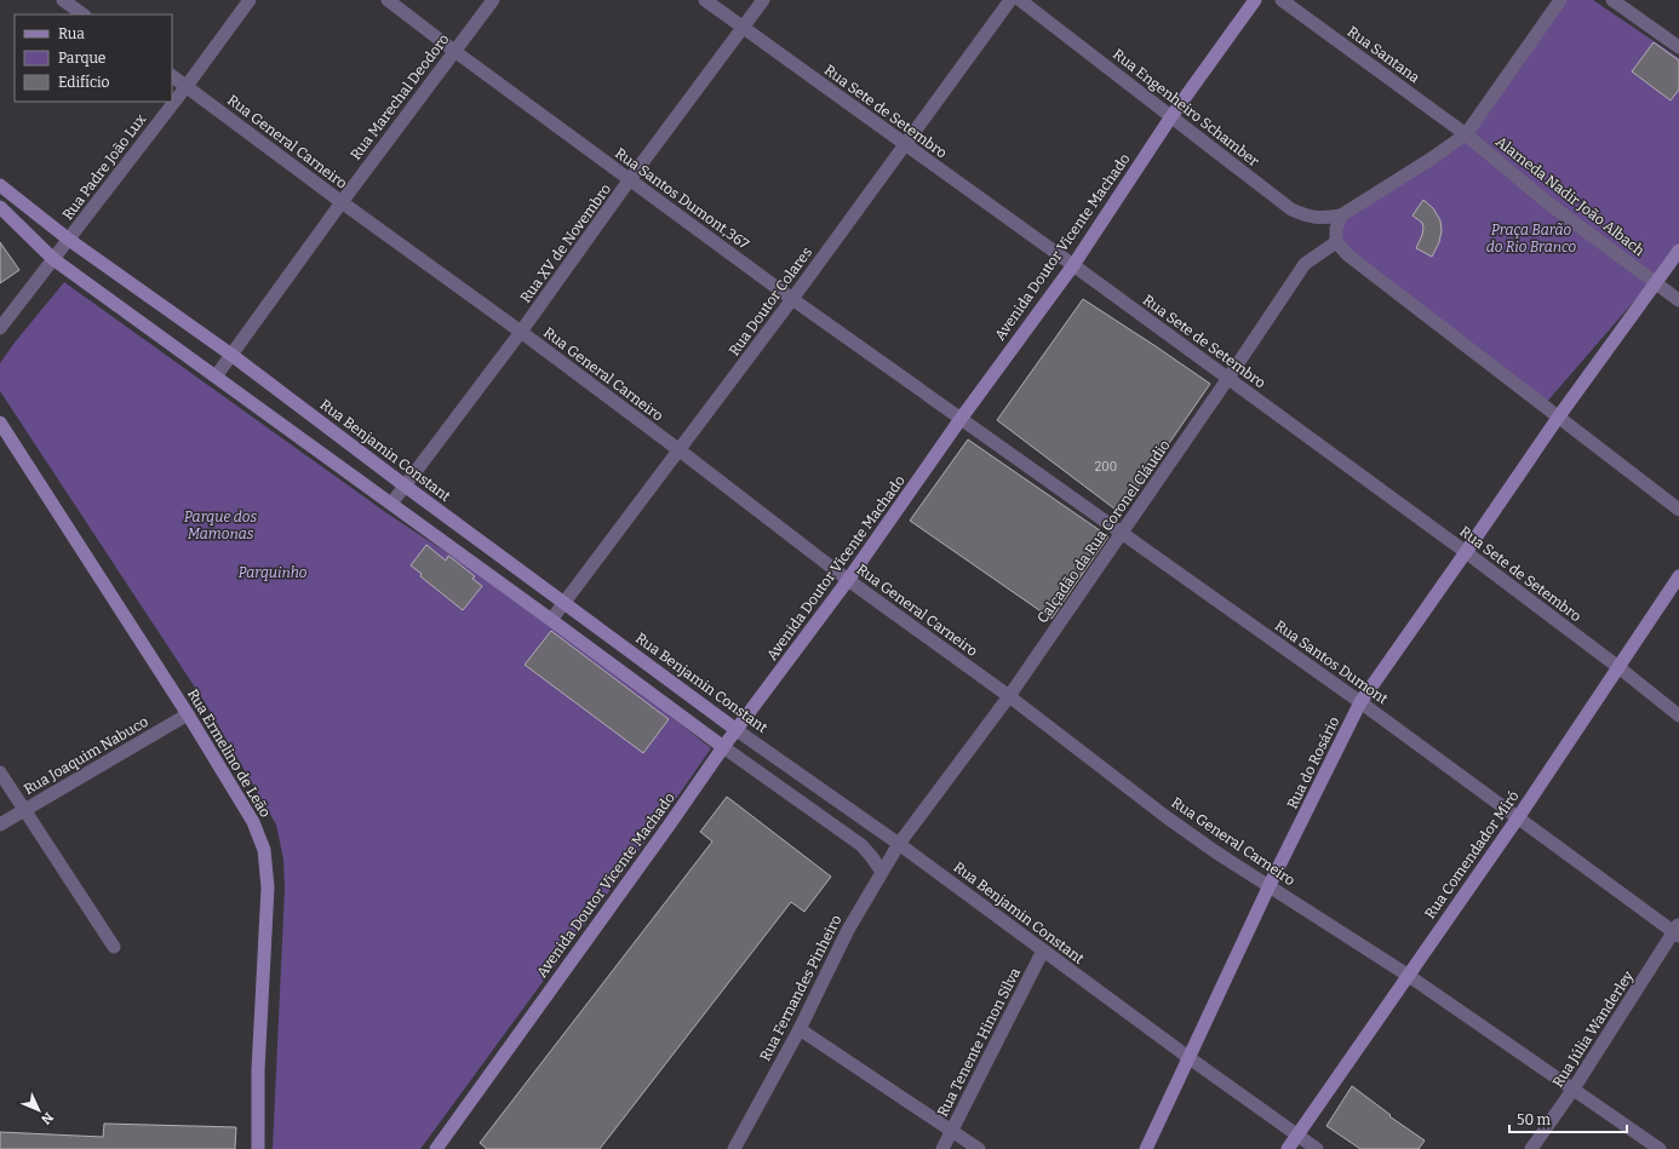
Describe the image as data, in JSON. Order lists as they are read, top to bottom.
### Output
{
  "streets": {
    "main road": [
      "Avenida Doutor Vicente Machado",
      "Rua Benjamin Constant",
      "Rua Ermelino de Leão",
      "Rua do Rosário",
      "Rua Comendador Miró"
    ],
    "street": [
      "Rua Santana",
      "Rua Marechal Deodoro",
      "Rua Engenheiro Schamber",
      "Rua Sete de Setembro",
      "Rua General Carneiro",
      "Rua Padre João Lux",
      "Alameda Nadir João Albach",
      "Rua Santos Dumont,367",
      "Rua XV de Novembro",
      "Rua Doutor Colares",
      "Calçadão da Rua Coronel Cláudio",
      "Rua Santos Dumont",
      "Rua Joaquim Nabuco",
      "Rua Fernandes Pinheiro",
      "Rua Júlia Wanderley",
      "Rua Tenente Hinon Silva"
    ]
  },
  "crossings": [
    ["Rua Santana", "Alameda Nadir João Albach"],
    ["Rua Marechal Deodoro", "Rua General Carneiro"],
    ["Rua Marechal Deodoro", "Rua Santos Dumont,367"],
    ["Rua Marechal Deodoro", "Rua Benjamin Constant"],
    ["Rua Engenheiro Schamber", "Avenida Doutor Vicente Machado"],
    ["Rua Sete de Setembro", "Rua XV de Novembro"],
    ["Rua Sete de Setembro", "Avenida Doutor Vicente Machado"],
    ["Rua Sete de Setembro", "Rua Doutor Colares"],
    ["Rua Sete de Setembro", "Calçadão da Rua Coronel Cláudio"],
    ["Rua Sete de Setembro", "Rua do Rosário"],
    ["Rua Sete de Setembro", "Rua Comendador Miró"],
    ["Rua General Carneiro", "Rua Padre João Lux"],
    ["Rua General Carneiro", "Rua XV de Novembro"],
    ["Rua General Carneiro", "Avenida Doutor Vicente Machado"],
    ["Rua General Carneiro", "Rua Doutor Colares"],
    ["Rua General Carneiro", "Calçadão da Rua Coronel Cláudio"],
    ["Rua General Carneiro", "Rua do Rosário"],
    ["Rua General Carneiro", "Rua Comendador Miró"],
    ["Rua General Carneiro", "Rua Júlia Wanderley"],
    ["Rua Padre João Lux", "Rua Benjamin Constant"],
    ["Rua Santos Dumont,367", "Rua XV de Novembro"],
    ["Rua Santos Dumont,367", "Avenida Doutor Vicente Machado"],
    ["Rua Santos Dumont,367", "Rua Doutor Colares"],
    ["Rua Santos Dumont,367", "Rua Santos Dumont"],
    ["Rua XV de Novembro", "Rua Benjamin Constant"],
    ["Avenida Doutor Vicente Machado", "Rua Benjamin Constant"],
    ["Avenida Doutor Vicente Machado", "Rua Santos Dumont"],
    ["Rua Doutor Colares", "Rua Benjamin Constant"],
    ["Rua Benjamin Constant", "Calçadão da Rua Coronel Cláudio"],
    ["Rua Benjamin Constant", "Rua do Rosário"],
    ["Rua Benjamin Constant", "Rua Comendador Miró"],
    ["Rua Benjamin Constant", "Rua Fernandes Pinheiro"],
    ["Rua Benjamin Constant", "Rua Tenente Hinon Silva"],
    ["Calçadão da Rua Coronel Cláudio", "Rua Santos Dumont"],
    ["Calçadão da Rua Coronel Cláudio", "Rua Fernandes Pinheiro"],
    ["Rua Santos Dumont", "Rua do Rosário"],
    ["Rua Santos Dumont", "Rua Comendador Miró"],
    ["Rua Santos Dumont", "Rua Júlia Wanderley"],
    ["Rua Ermelino de Leão", "Rua Joaquim Nabuco"]
  ],
  "parks": ["Praça Barão do Rio Branco", "Parque dos Mamonas", "Parquinho"],
  "house_numbers": ["200"],
  "legend": ["Rua", "Parque", "Edifício"],
  "scale_bar": "50 m",
  "north": "bottom right"
}
